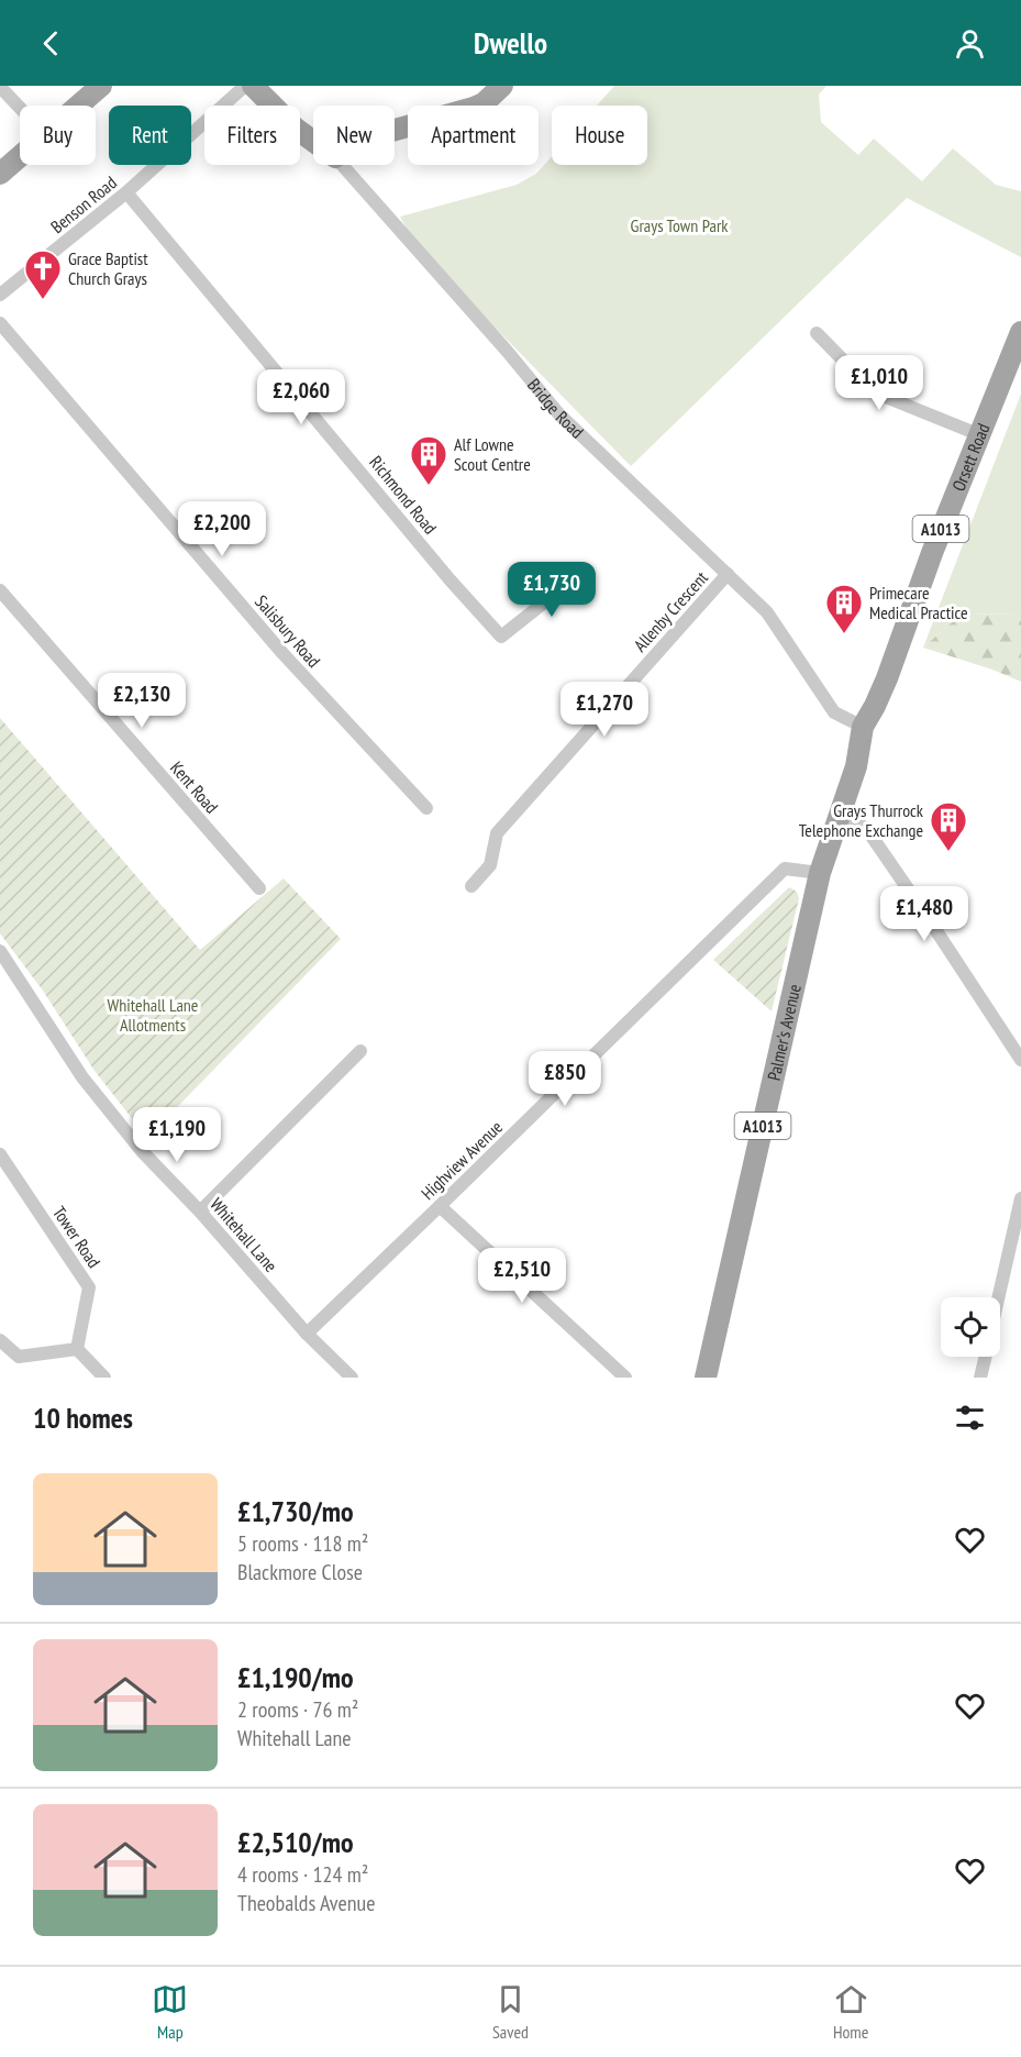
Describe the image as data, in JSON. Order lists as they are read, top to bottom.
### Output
{
  "streets": {
    "main road": [
      "Bridge Road",
      "Orsett Road",
      "A1013",
      "Palmer's Avenue"
    ],
    "street": [
      "Benson Road",
      "Richmond Road",
      "Allenby Crescent",
      "Salisbury Road",
      "Kent Road",
      "Highview Avenue",
      "Whitehall Lane",
      "Tower Road"
    ]
  },
  "crossings": [
    ["Benson Road", "Richmond Road"],
    ["Bridge Road", "Orsett Road"],
    ["Bridge Road", "Allenby Crescent"],
    ["Bridge Road", "Palmer's Avenue"],
    ["Orsett Road", "Palmer's Avenue"],
    ["Palmer's Avenue", "Highview Avenue"],
    ["Highview Avenue", "Whitehall Lane"]
  ],
  "parks": ["Grays Town Park", "Whitehall Lane Allotments"],
  "places": {
    "church": ["Grace Baptist Church Grays"],
    "building": ["Alf Lowne Scout Centre", "Primecare Medical Practice", "Grays Thurrock Telephone Exchange"]
  },
  "page": {
    "header": "Dwello",
    "chip": [
      "Buy",
      "Rent",
      "Filters",
      "New",
      "Apartment",
      "House"
    ],
    "price": [
      "£1,010",
      "£2,060",
      "£2,200",
      "£1,730",
      "£2,130",
      "£1,270",
      "£1,480",
      "£850",
      "£1,190",
      "£2,510"
    ],
    "heading": "10 homes",
    "list": [
      {
        "name": "£1,730/mo",
        "note": "5 rooms · 118 m² · Blackmore Close"
      },
      {
        "name": "£1,190/mo",
        "note": "2 rooms · 76 m² · Whitehall Lane"
      },
      {
        "name": "£2,510/mo",
        "note": "4 rooms · 124 m² · Theobalds Avenue"
      }
    ],
    "tabs": ["Map", "Saved", "Home"]
  }
}
